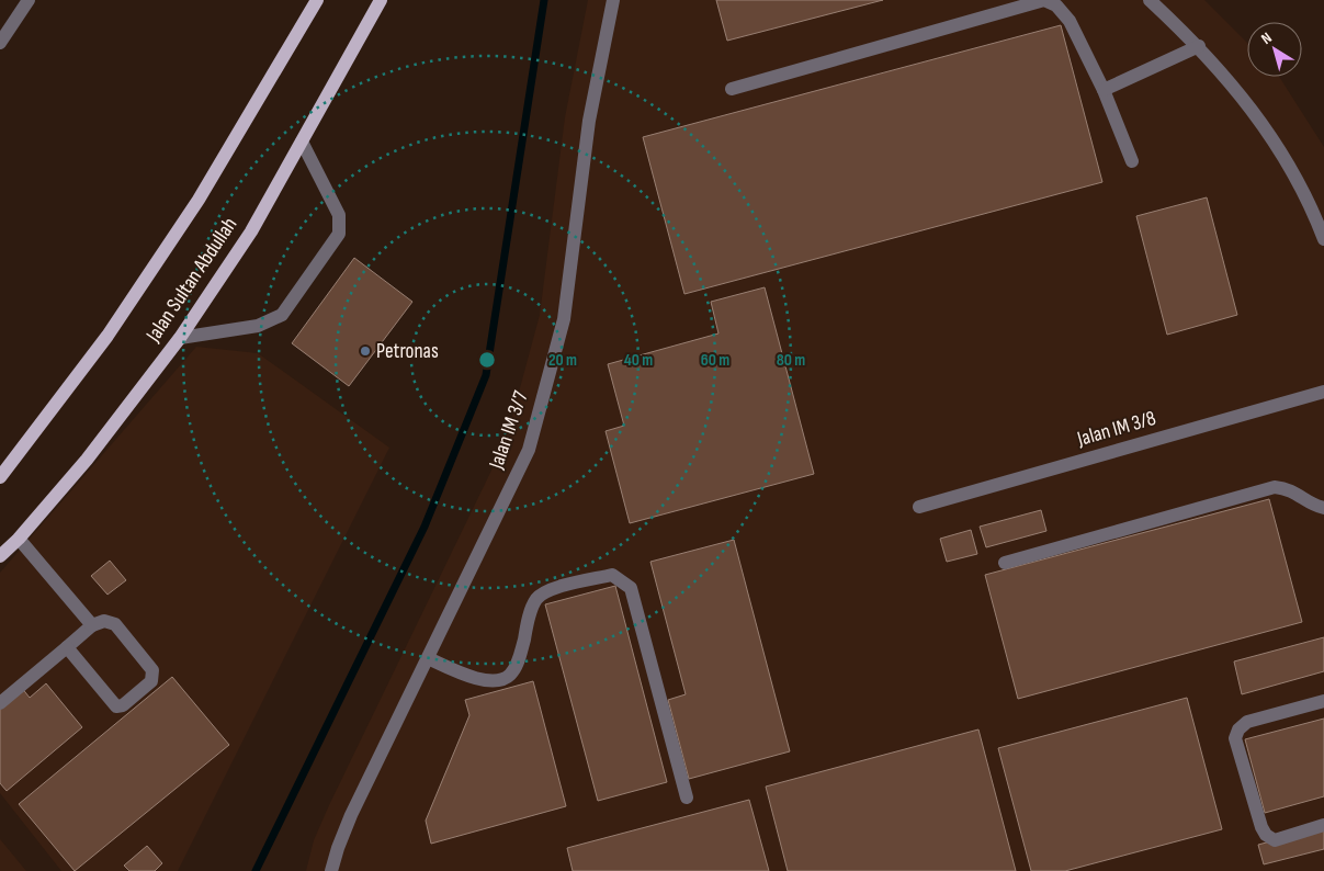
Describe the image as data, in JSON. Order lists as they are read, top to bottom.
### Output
{
  "streets": {
    "main road": ["Jalan Sultan Abdullah"],
    "street": ["Jalan IM 3/8", "Jalan IM 3/7"]
  },
  "places": ["Petronas"],
  "north": "top left",
  "rings": [
    "20 m",
    "40 m",
    "60 m",
    "80 m"
  ]
}
